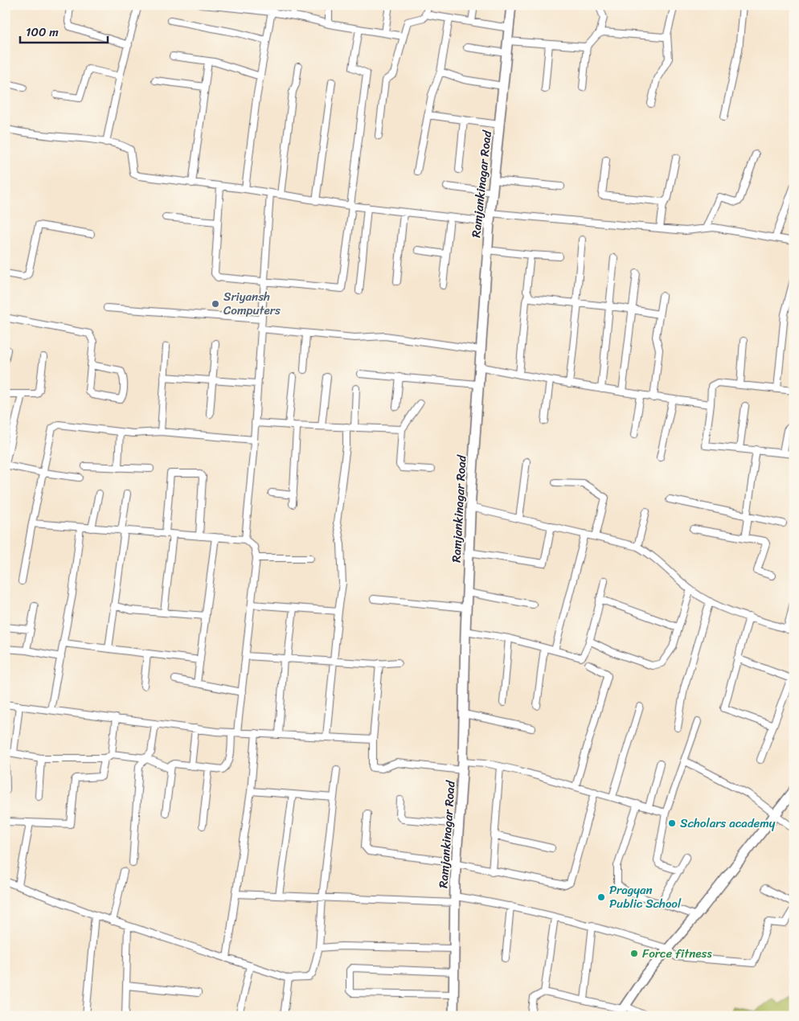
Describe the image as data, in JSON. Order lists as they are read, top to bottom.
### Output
{
  "streets": {
    "street": ["Ramjankinagar Road"]
  },
  "places": [
    "Sriyansh Computers",
    "Scholars academy",
    "Pragyan Public School",
    "Force fitness"
  ],
  "scale_bar": "100 m"
}
